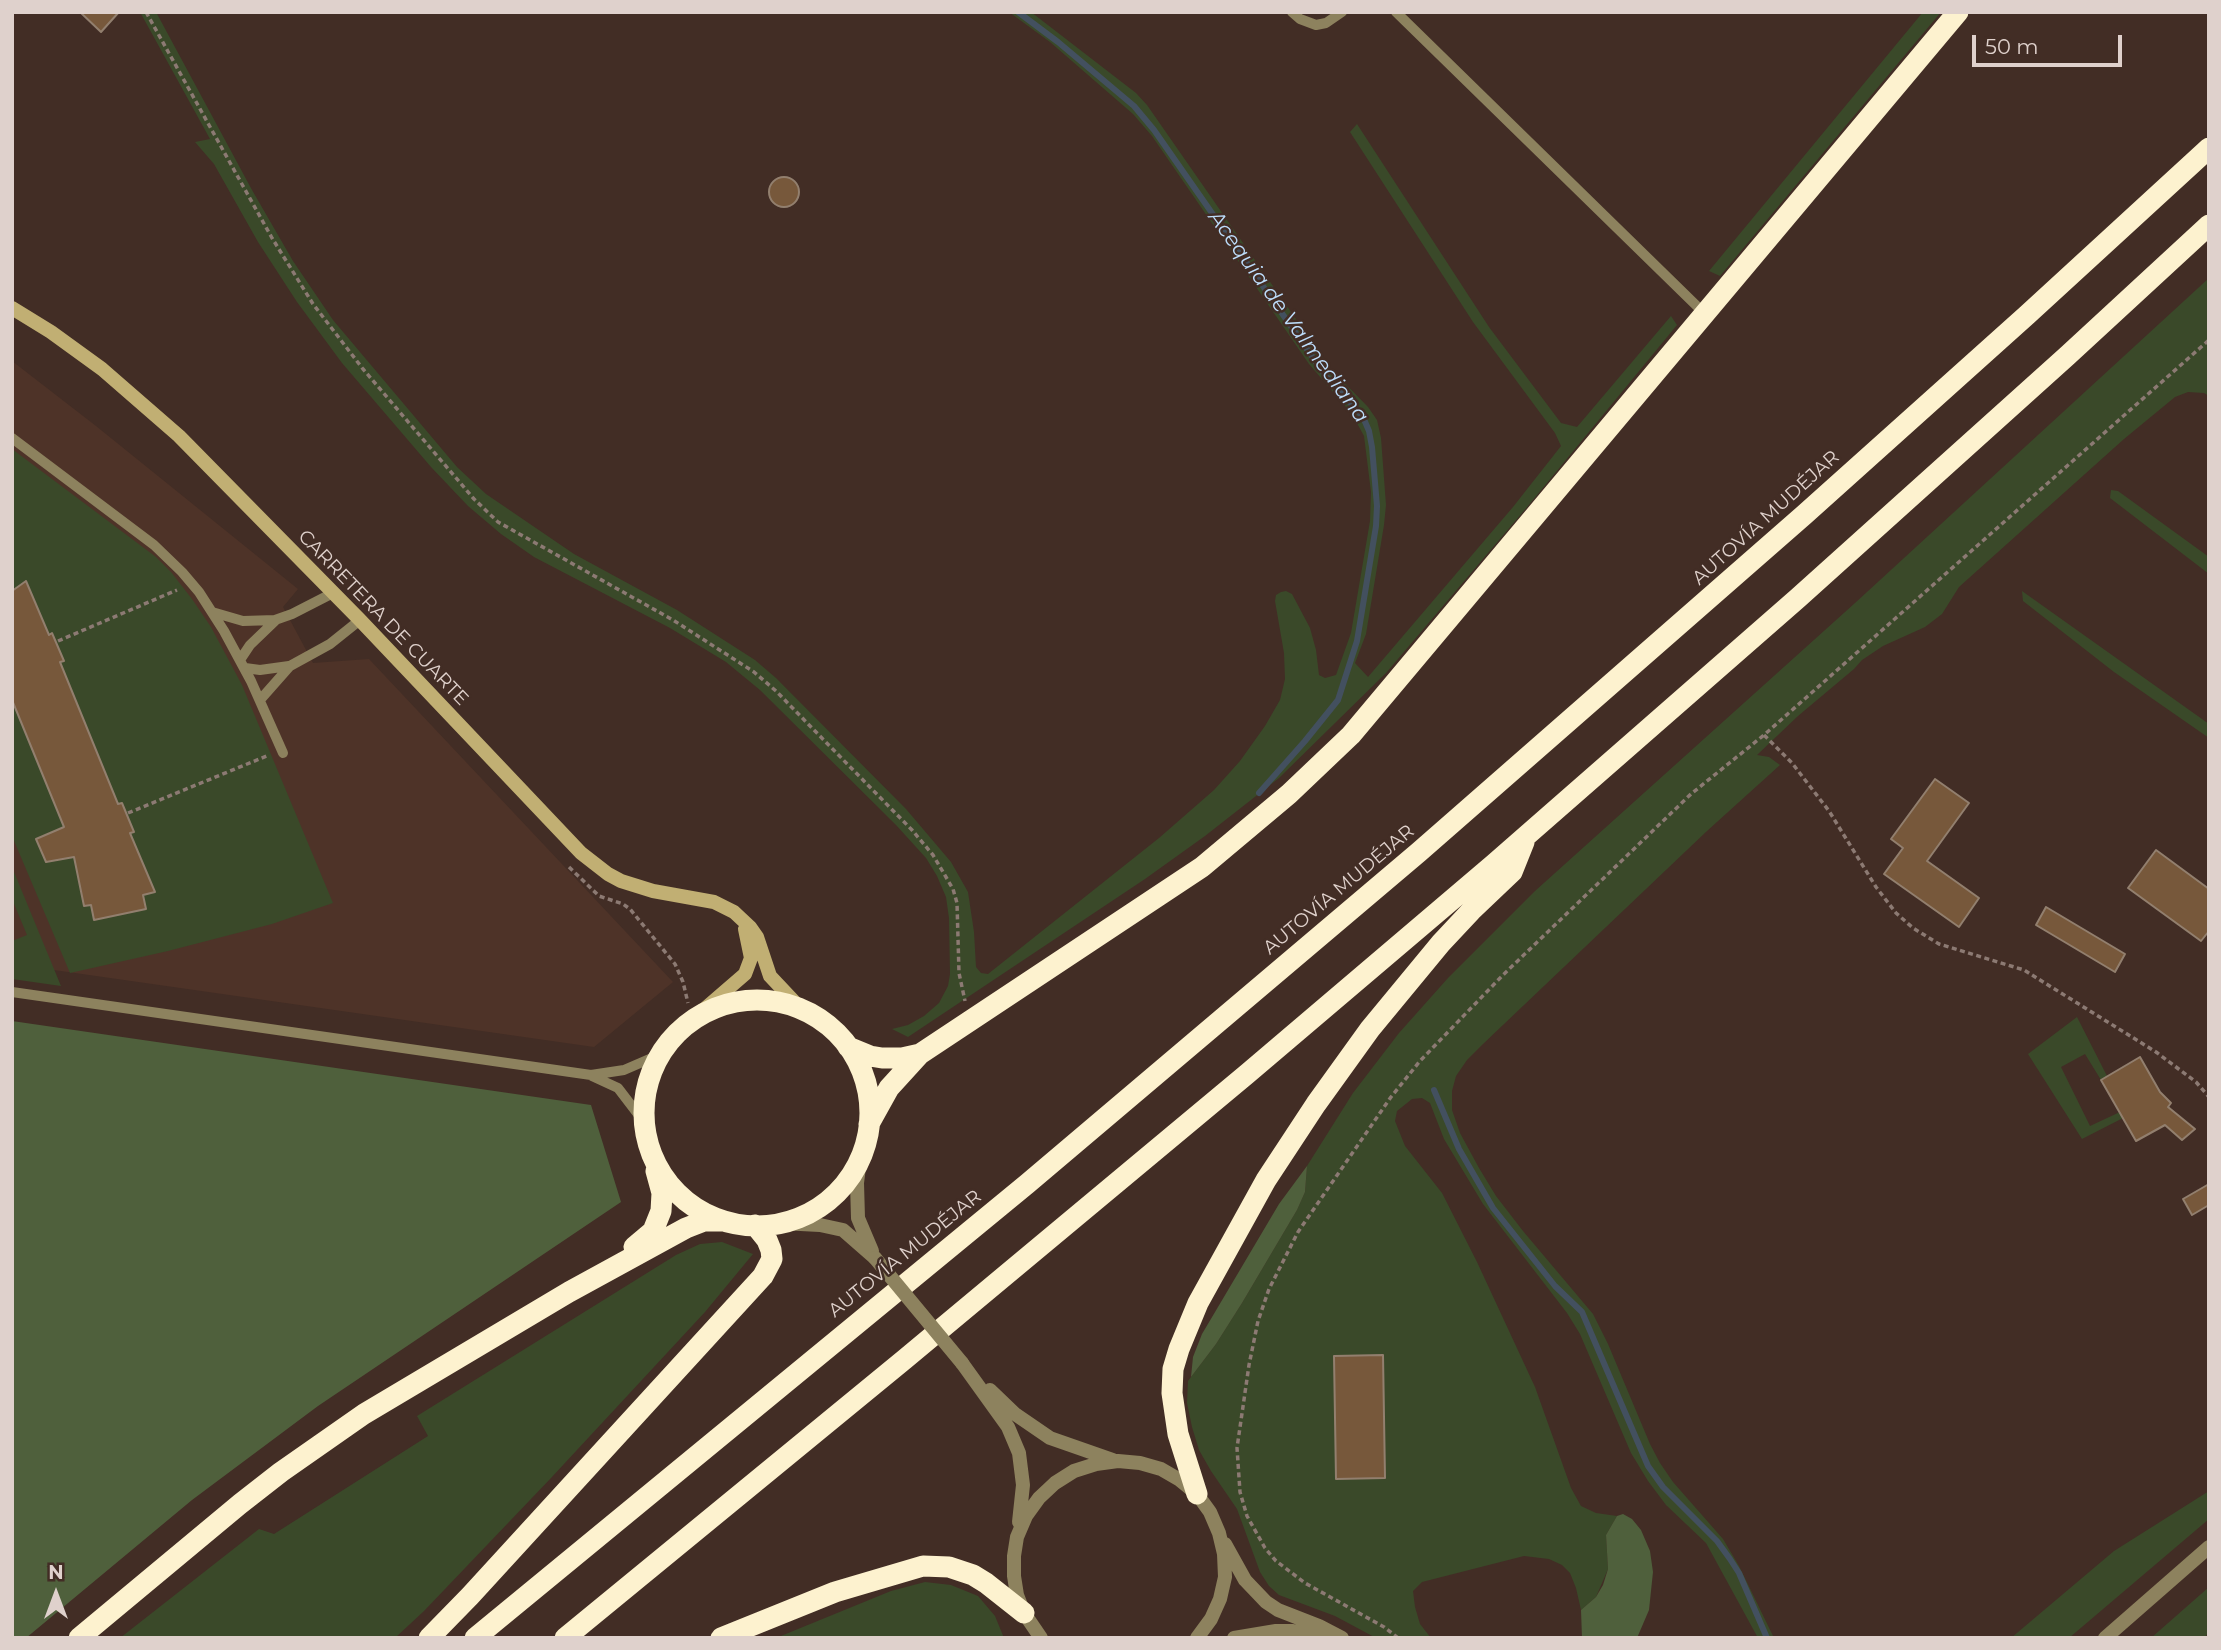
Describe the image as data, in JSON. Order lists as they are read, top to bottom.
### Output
{
  "streets": {
    "highway": ["AUTOVÍA MUDÉJAR"],
    "street": ["CARRETERA DE CUARTE"]
  },
  "water": ["Acequia de Valmediana"],
  "scale_bar": "50 m",
  "north": "top"
}
